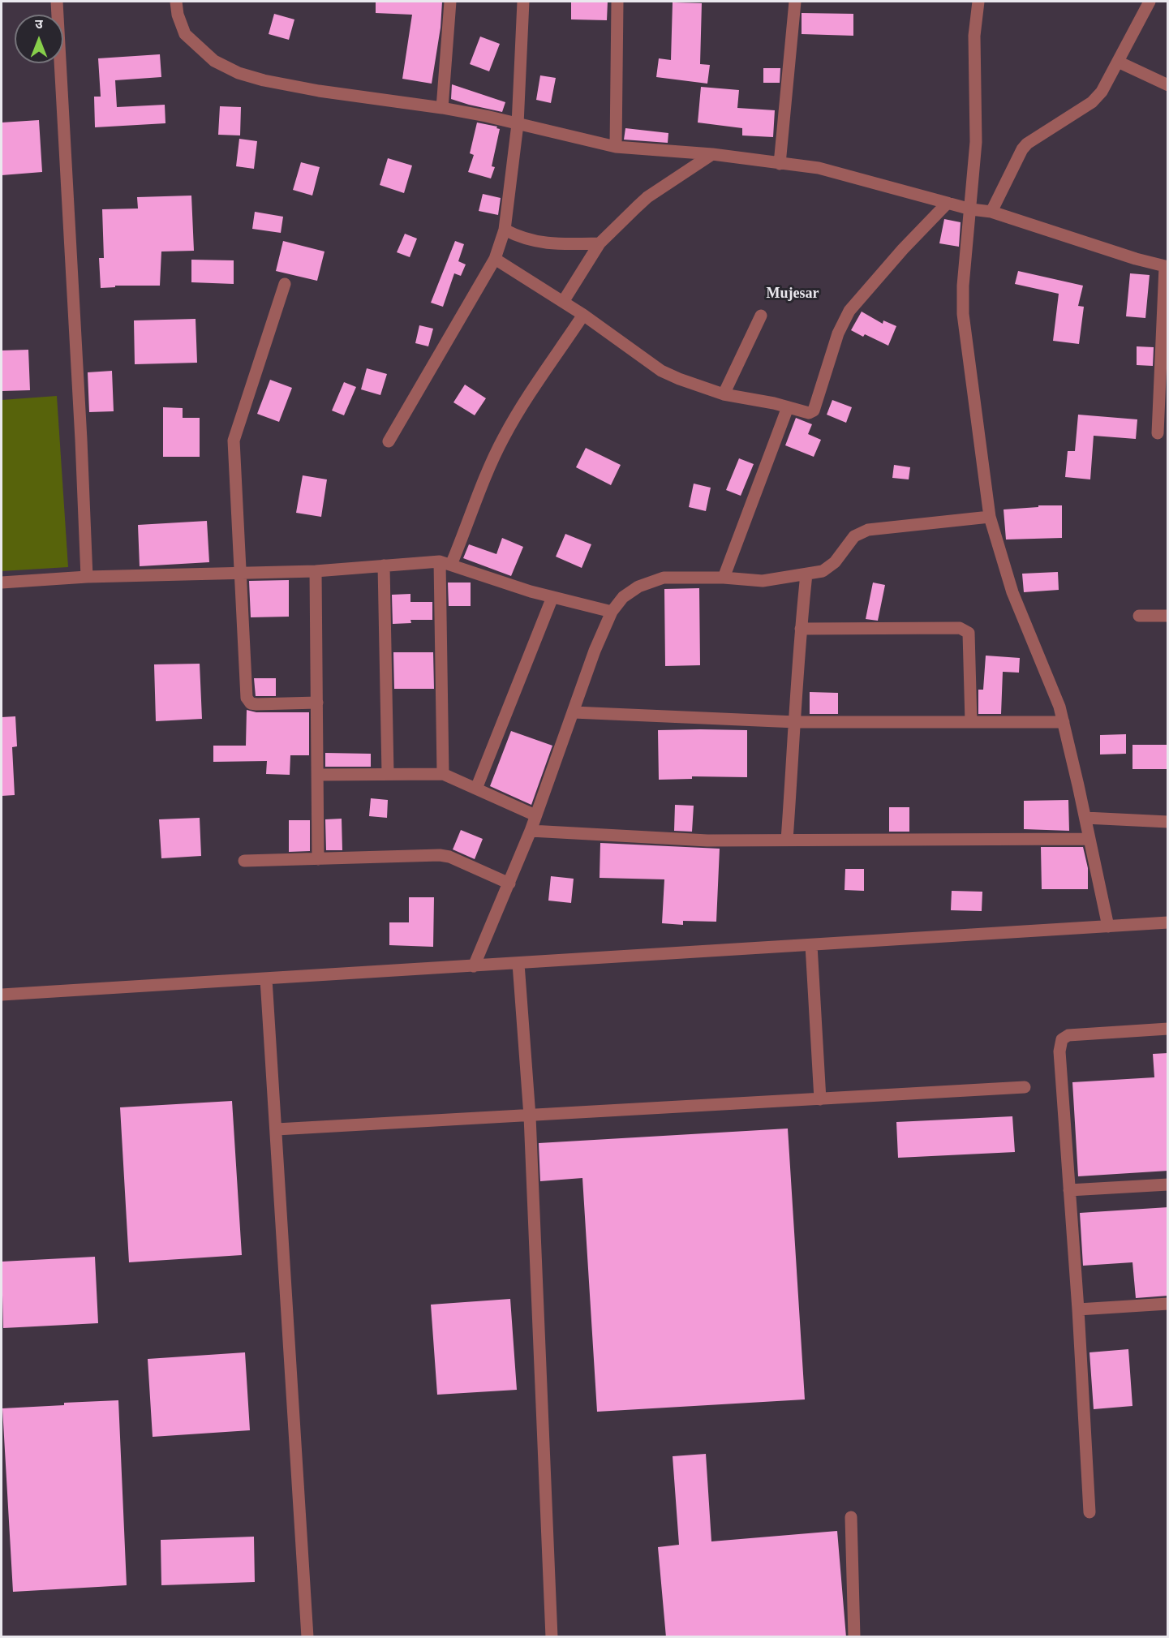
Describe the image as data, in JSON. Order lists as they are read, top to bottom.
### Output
{
  "districts": ["Mujesar"],
  "north": "top"
}
